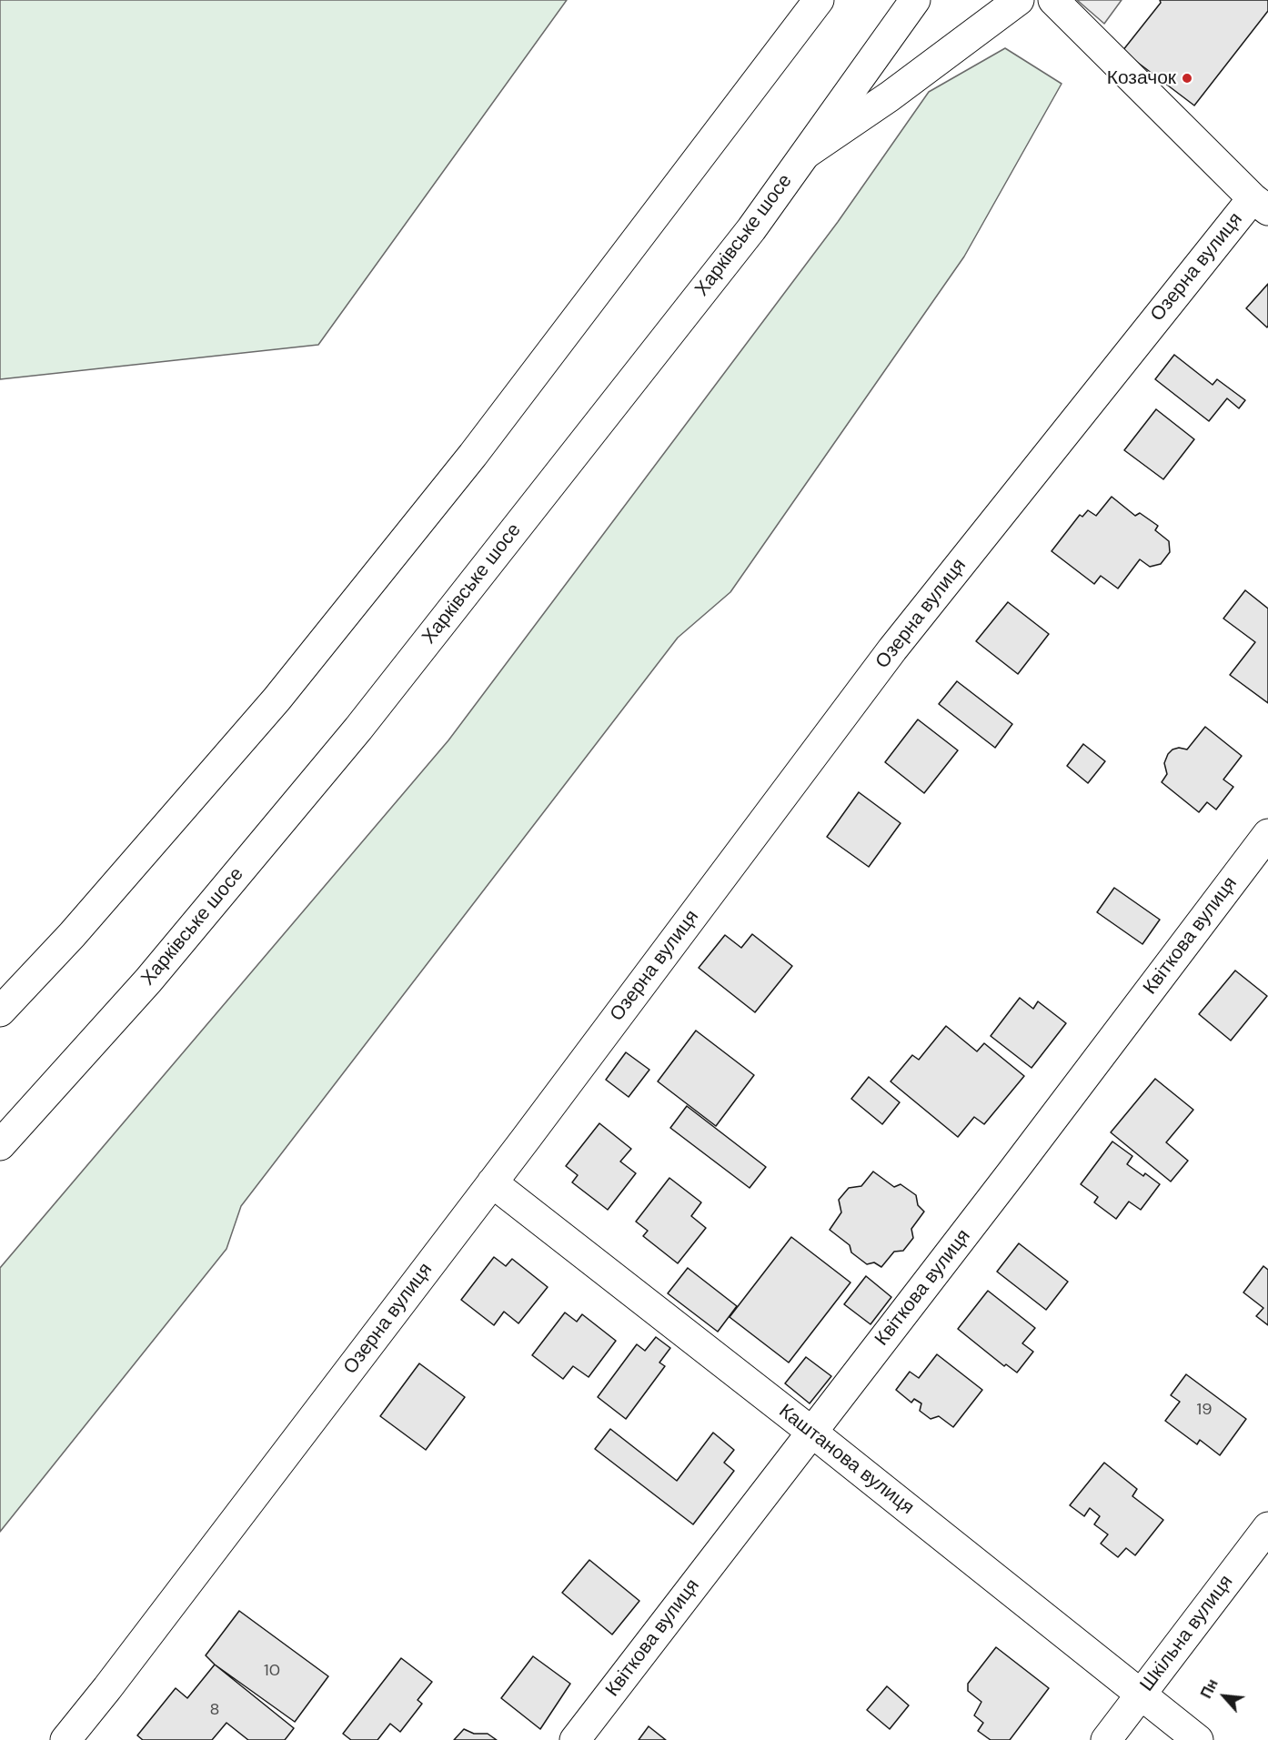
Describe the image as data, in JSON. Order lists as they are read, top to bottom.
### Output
{
  "streets": {
    "main road": [
      "Харківське шосе",
      "Озерна вулиця",
      "Квіткова вулиця",
      "Каштанова вулиця",
      "Шкільна вулиця"
    ]
  },
  "crossings": [
    ["Озерна вулиця", "Каштанова вулиця"],
    ["Квіткова вулиця", "Каштанова вулиця"],
    ["Каштанова вулиця", "Шкільна вулиця"]
  ],
  "places": ["Козачок"],
  "house_numbers": ["19", "10", "8"],
  "north": "top left"
}
